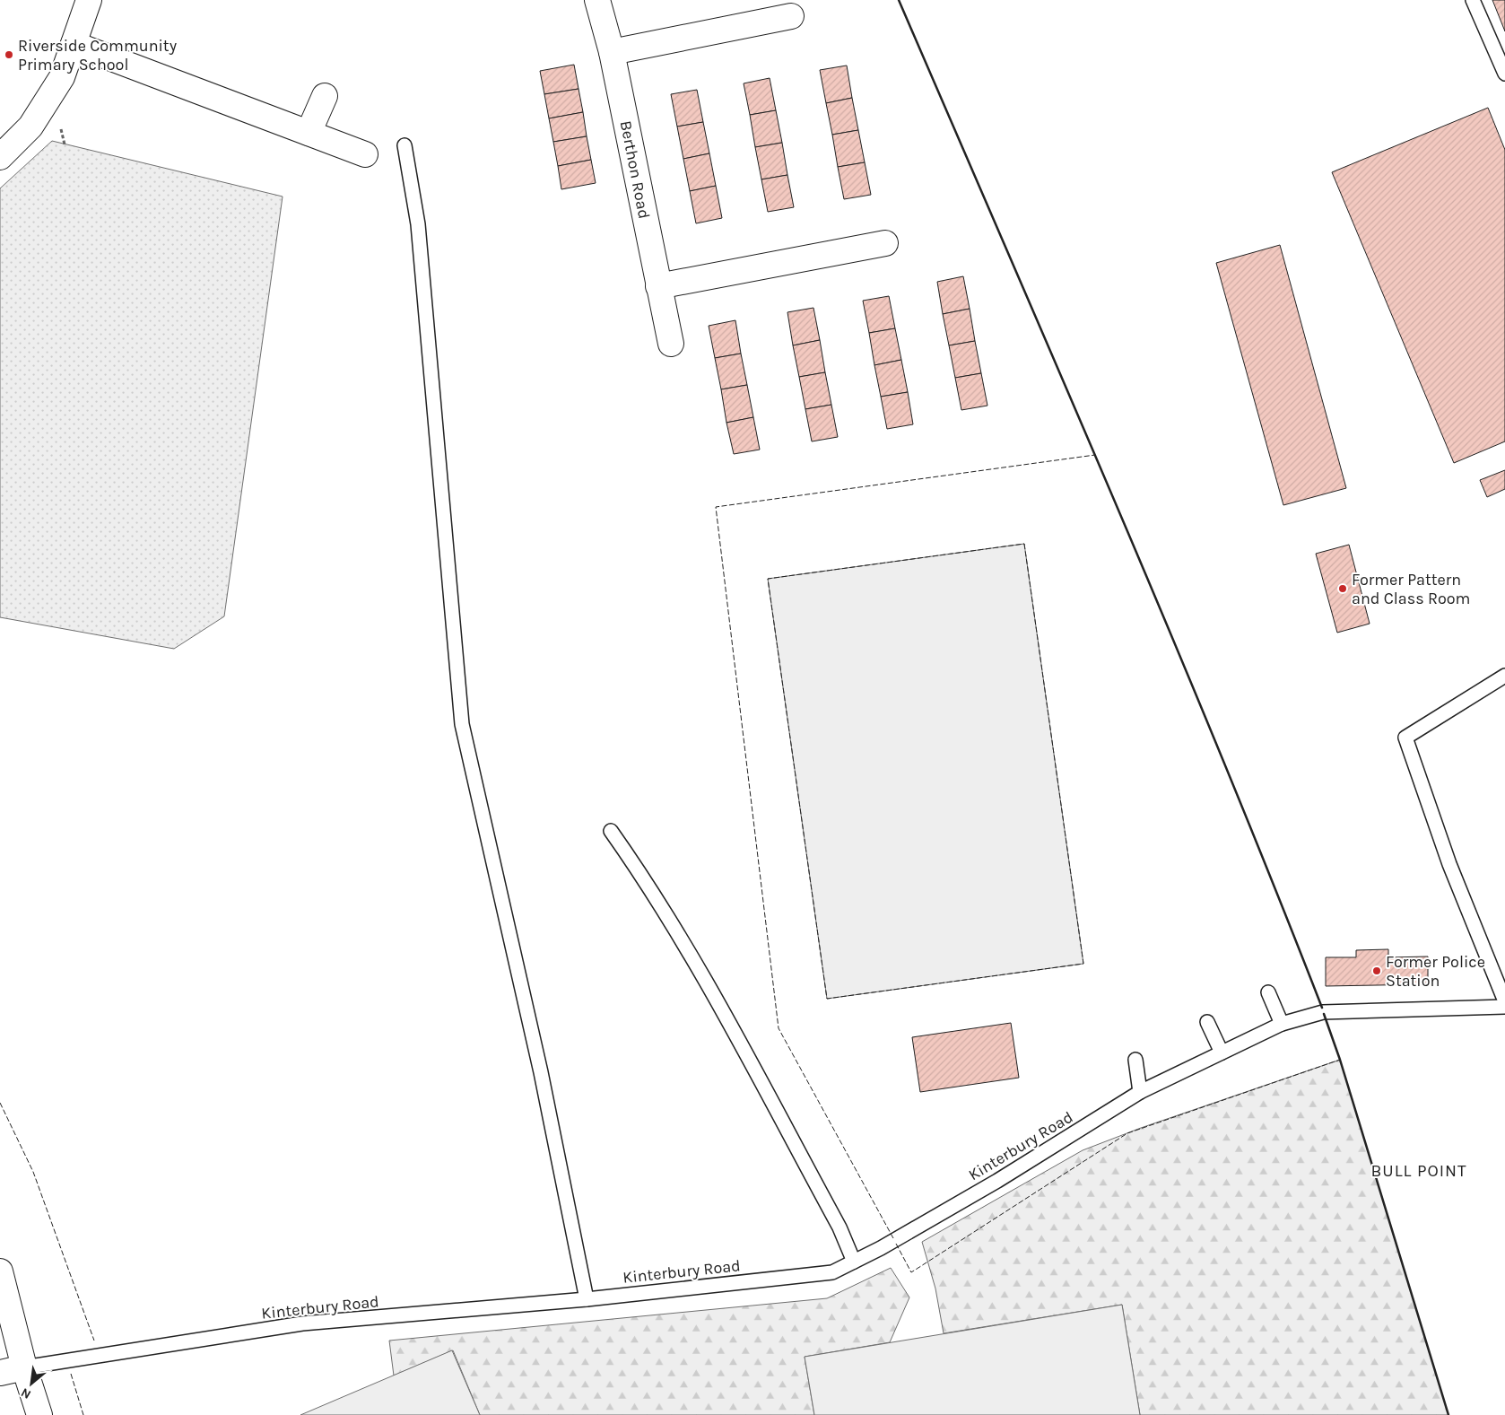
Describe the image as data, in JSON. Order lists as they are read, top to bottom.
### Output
{
  "streets": {
    "street": ["Berthon Road"],
    "lane": ["Kinterbury Road"]
  },
  "districts": ["BULL POINT"],
  "places": ["Riverside Community Primary School", "Former Pattern and Class Room", "Former Police Station"],
  "north": "bottom left"
}
